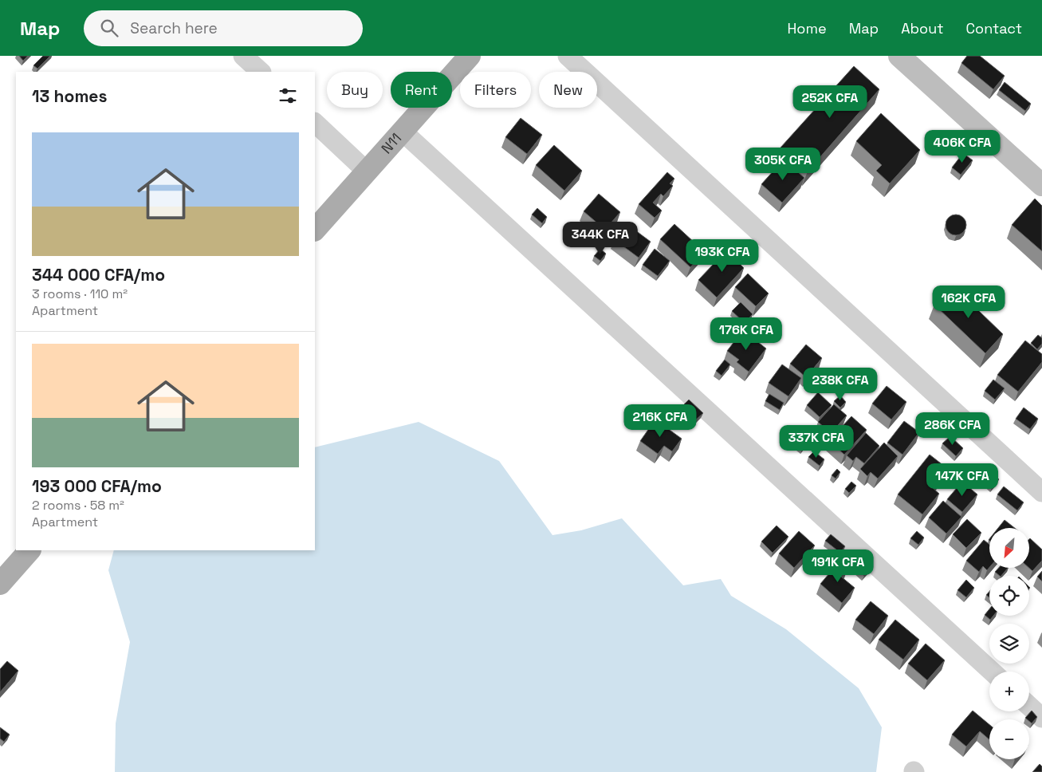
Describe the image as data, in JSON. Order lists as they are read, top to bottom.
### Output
{
  "streets": {
    "main road": ["N11"]
  },
  "north": "bottom left",
  "page": {
    "header": "Map",
    "search": "Search here",
    "nav": [
      "Home",
      "Map",
      "About",
      "Contact"
    ],
    "chip": [
      "Buy",
      "Rent",
      "Filters",
      "New"
    ],
    "heading": "13 homes",
    "price": [
      "252K CFA",
      "406K CFA",
      "305K CFA",
      "344K CFA",
      "193K CFA",
      "162K CFA",
      "176K CFA",
      "238K CFA",
      "216K CFA",
      "286K CFA",
      "337K CFA",
      "147K CFA",
      "191K CFA"
    ],
    "list": [
      {
        "name": "344 000 CFA/mo",
        "note": "3 rooms · 110 m² · Apartment"
      },
      {
        "name": "193 000 CFA/mo",
        "note": "2 rooms · 58 m² · Apartment"
      }
    ],
    "map_buttons": ["+", "−"]
  }
}
